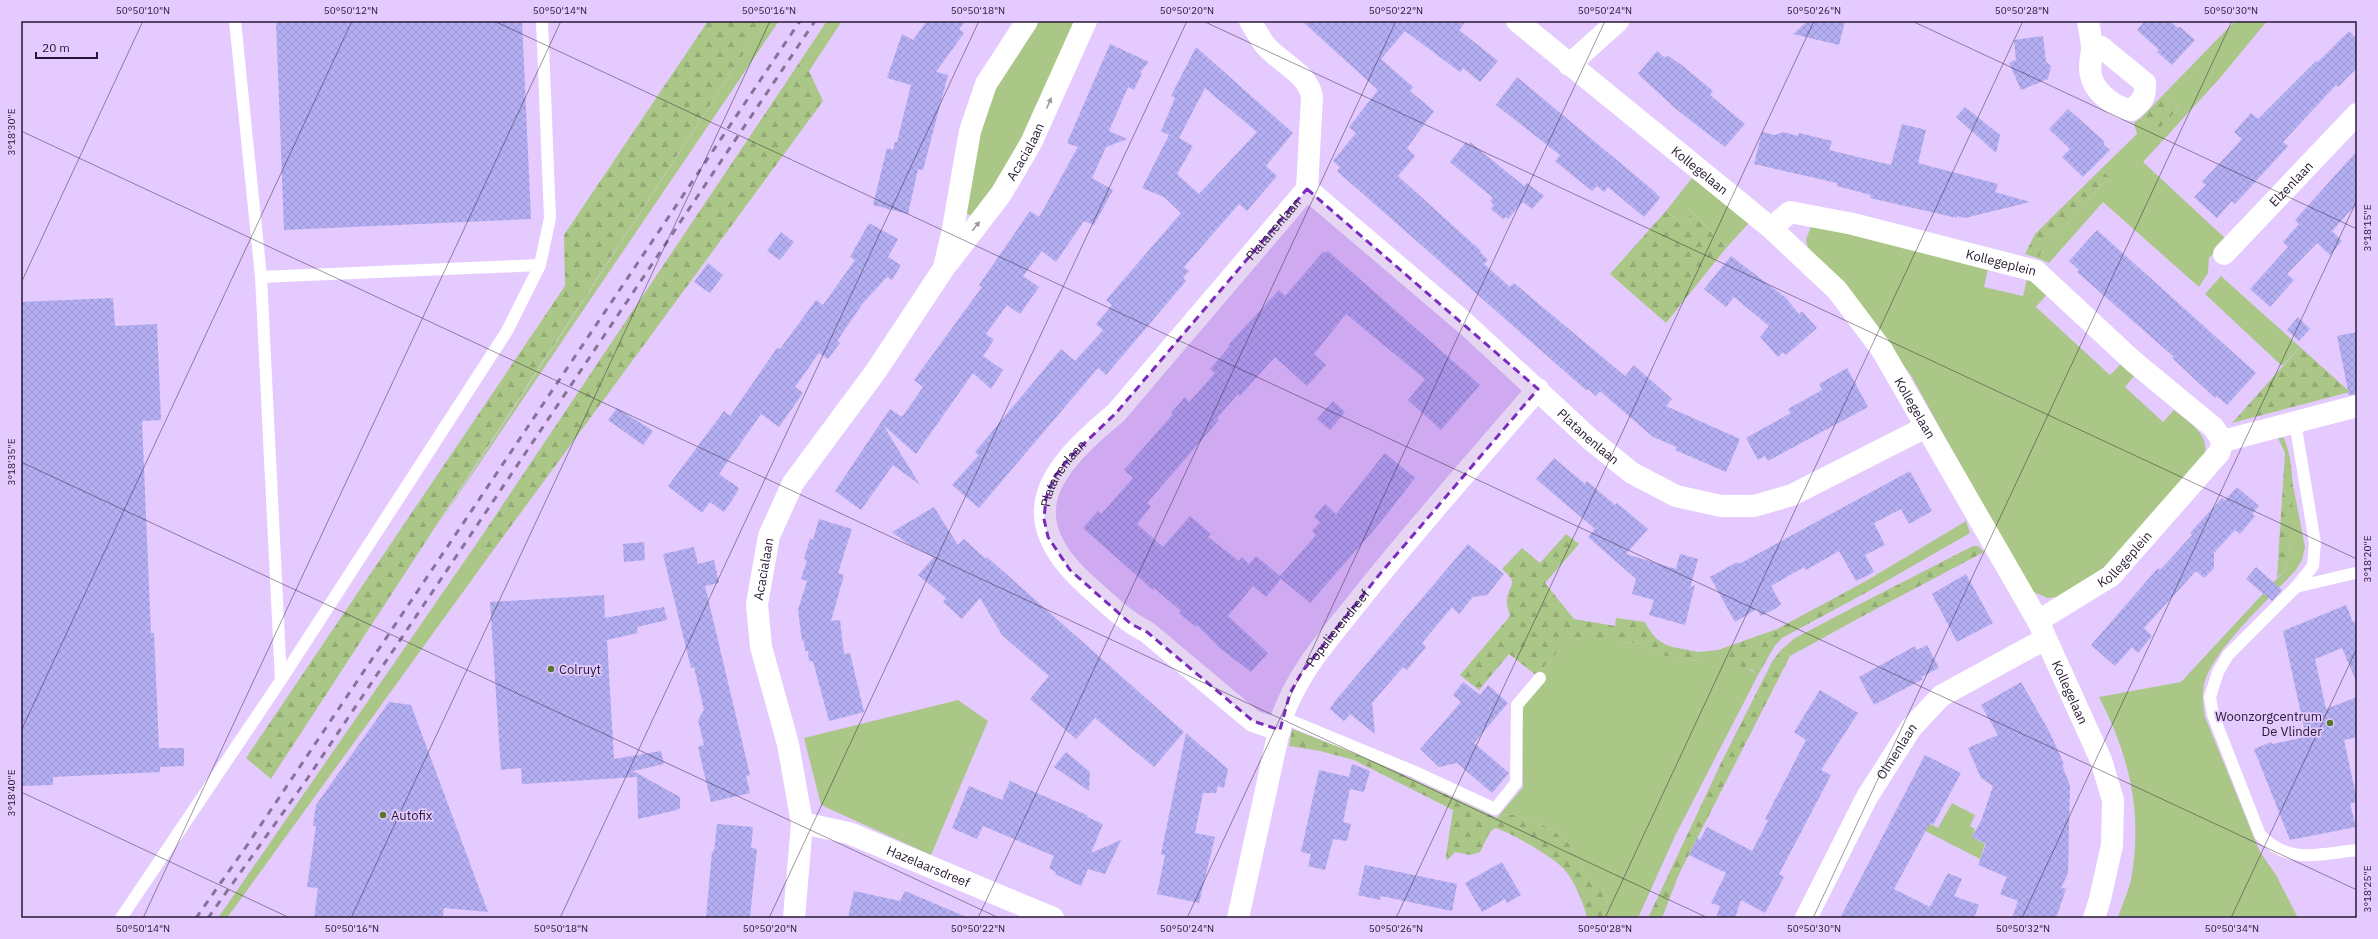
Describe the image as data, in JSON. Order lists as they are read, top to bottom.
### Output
{
  "streets": {
    "street": [
      "Acacialaan",
      "Kollegelaan",
      "Elzenlaan",
      "Platanenlaan",
      "Kollegeplein",
      "Populierendreef",
      "Olmenlaan",
      "Hazelaarsdreef"
    ]
  },
  "crossings": [
    ["Acacialaan", "Hazelaarsdreef"],
    ["Kollegelaan", "Platanenlaan"],
    ["Kollegelaan", "Kollegeplein"],
    ["Kollegelaan", "Olmenlaan"],
    ["Platanenlaan", "Populierendreef"],
    ["Kollegeplein", "Olmenlaan"]
  ],
  "places": ["Colruyt", "Woonzorgcentrum De Vlinder", "Autofix"],
  "scale_bar": "20 m",
  "coordinates": [
    "50°50'10\"N",
    "50°50'12\"N",
    "50°50'14\"N",
    "50°50'16\"N",
    "50°50'18\"N",
    "50°50'20\"N",
    "50°50'22\"N",
    "50°50'24\"N",
    "50°50'26\"N",
    "50°50'28\"N",
    "50°50'30\"N",
    "3°18'30\"E",
    "3°18'15\"E",
    "3°18'35\"E",
    "3°18'20\"E",
    "3°18'40\"E",
    "3°18'25\"E",
    "50°50'32\"N",
    "50°50'34\"N"
  ]
}
